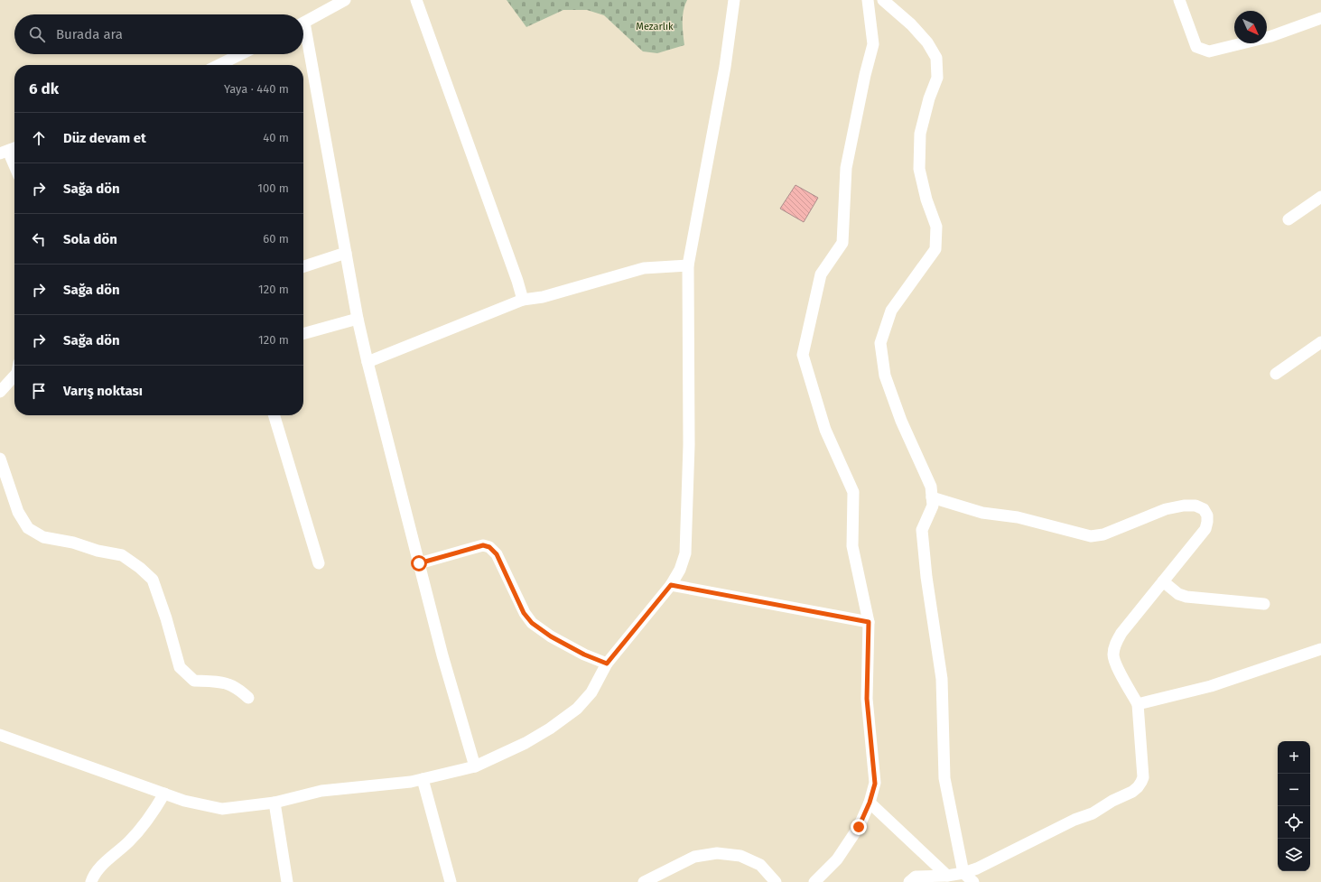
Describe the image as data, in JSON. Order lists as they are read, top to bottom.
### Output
{
  "parks": ["Mezarlık"],
  "north": "bottom right",
  "page": {
    "search": "Burada ara",
    "heading": ["6 dk", "Yaya · 440 m"],
    "list": [
      ["Düz devam et", "40 m"],
      ["Sağa dön", "100 m"],
      ["Sola dön", "60 m"],
      ["Sağa dön", "120 m"],
      ["Sağa dön", "120 m"],
      "Varış noktası"
    ],
    "map_buttons": ["+", "−"]
  }
}
